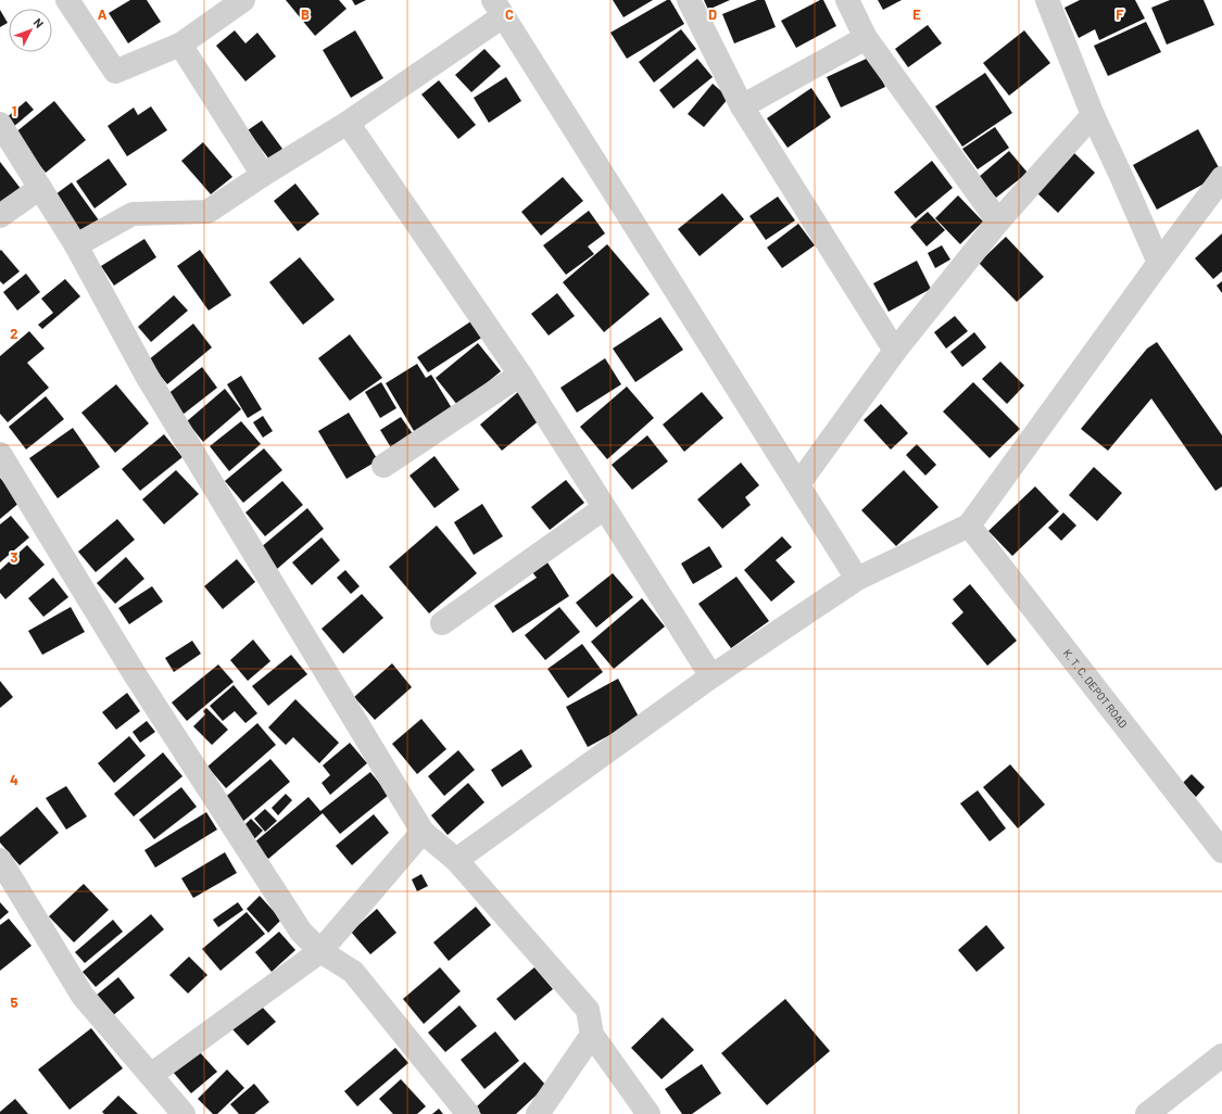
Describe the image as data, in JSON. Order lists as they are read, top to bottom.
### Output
{
  "streets": {
    "street": ["K. T. C. DEPOT ROAD"]
  },
  "north": "top right",
  "grid": {
    "columns": [
      "A",
      "B",
      "C",
      "D",
      "E",
      "F"
    ],
    "rows": [
      "1",
      "2",
      "3",
      "4",
      "5"
    ]
  }
}
